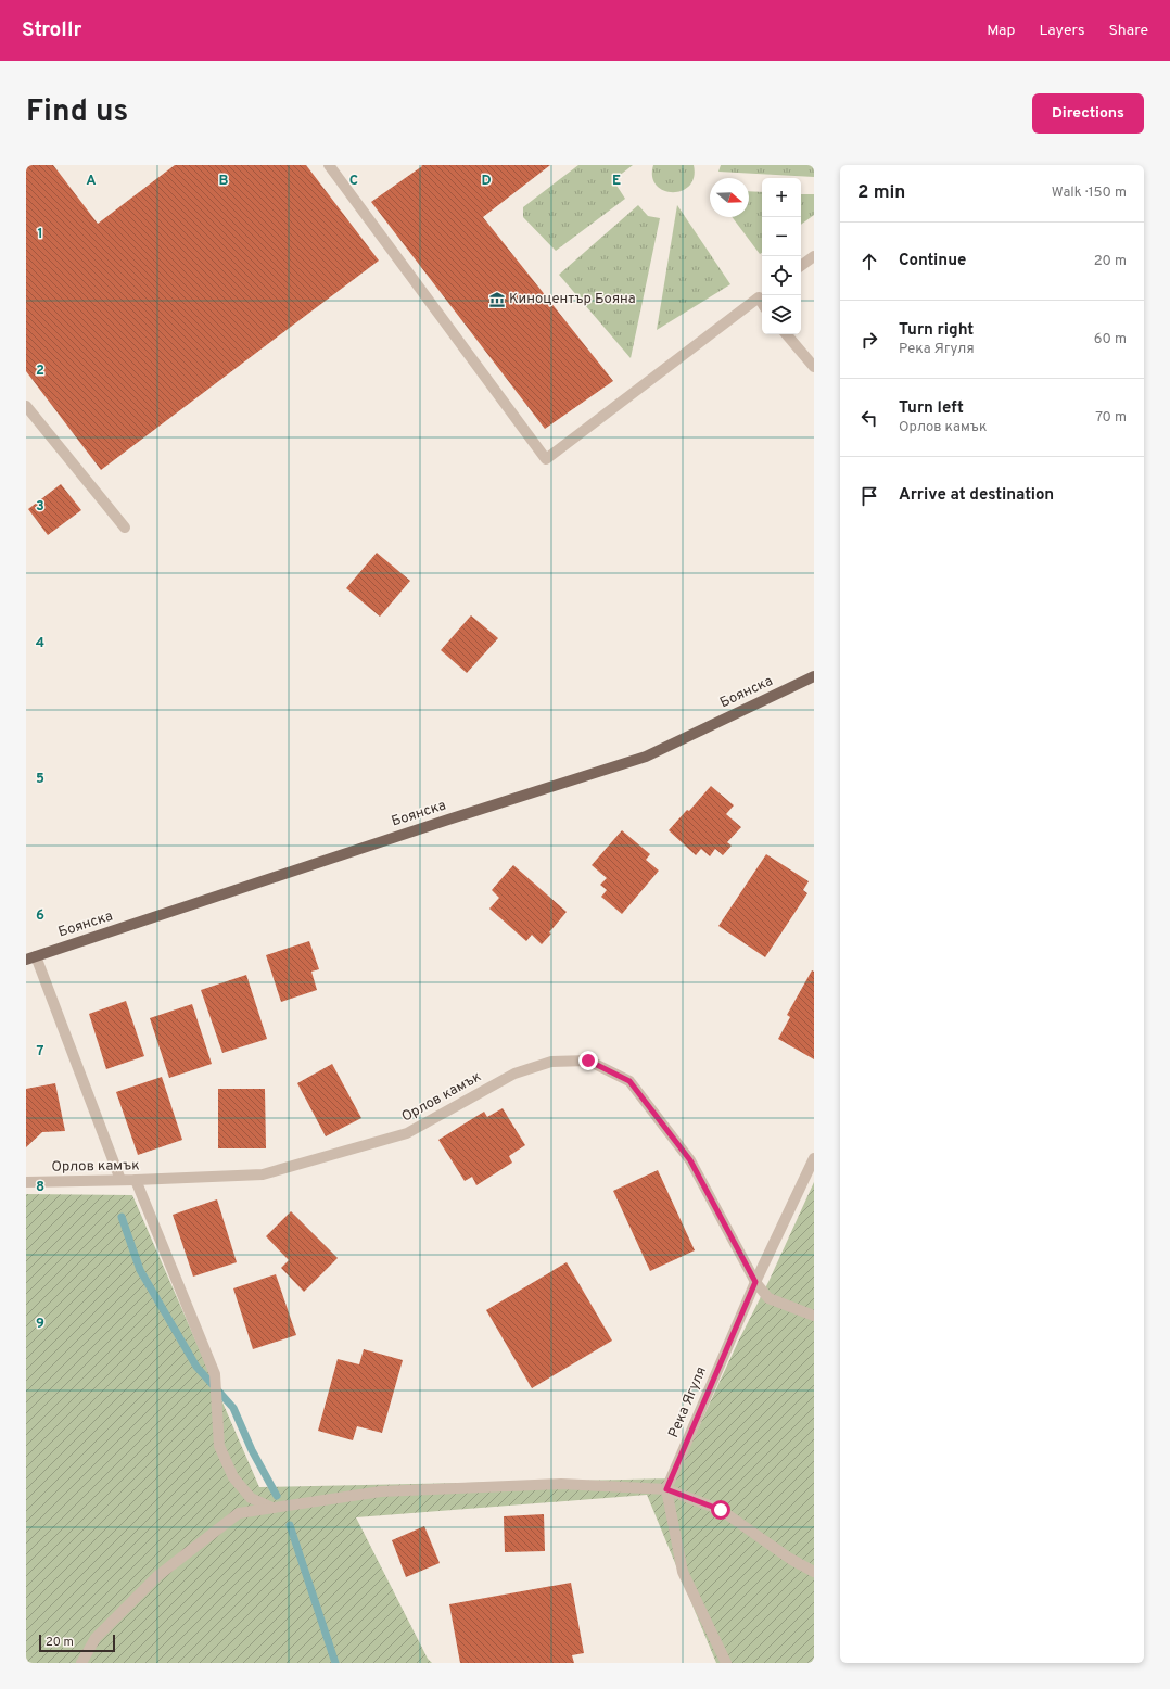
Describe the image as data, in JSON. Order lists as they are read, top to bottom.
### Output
{
  "streets": {
    "main road": ["Боянска"],
    "street": ["Орлов камък", "Река Ягуля"]
  },
  "crossings": [
    ["Орлов камък", "Река Ягуля"]
  ],
  "places": {
    "museum": ["Киноцентър Бояна"]
  },
  "scale_bar": "20 m",
  "north": "right",
  "page": {
    "header": "Strollr",
    "nav": ["Map", "Layers", "Share"],
    "title": "Find us",
    "buttons": "Directions",
    "heading": ["2 min", "Walk · 150 m"],
    "map_buttons": ["+", "−"],
    "list": [
      ["Continue", "20 m"],
      ["Turn right", "Река Ягуля", "60 m"],
      ["Turn left", "Орлов камък", "70 m"],
      "Arrive at destination"
    ],
    "scale": "20 m"
  },
  "grid": {
    "columns": [
      "A",
      "B",
      "C",
      "D",
      "E"
    ],
    "rows": [
      "1",
      "2",
      "3",
      "4",
      "5",
      "6",
      "7",
      "8",
      "9"
    ]
  }
}
